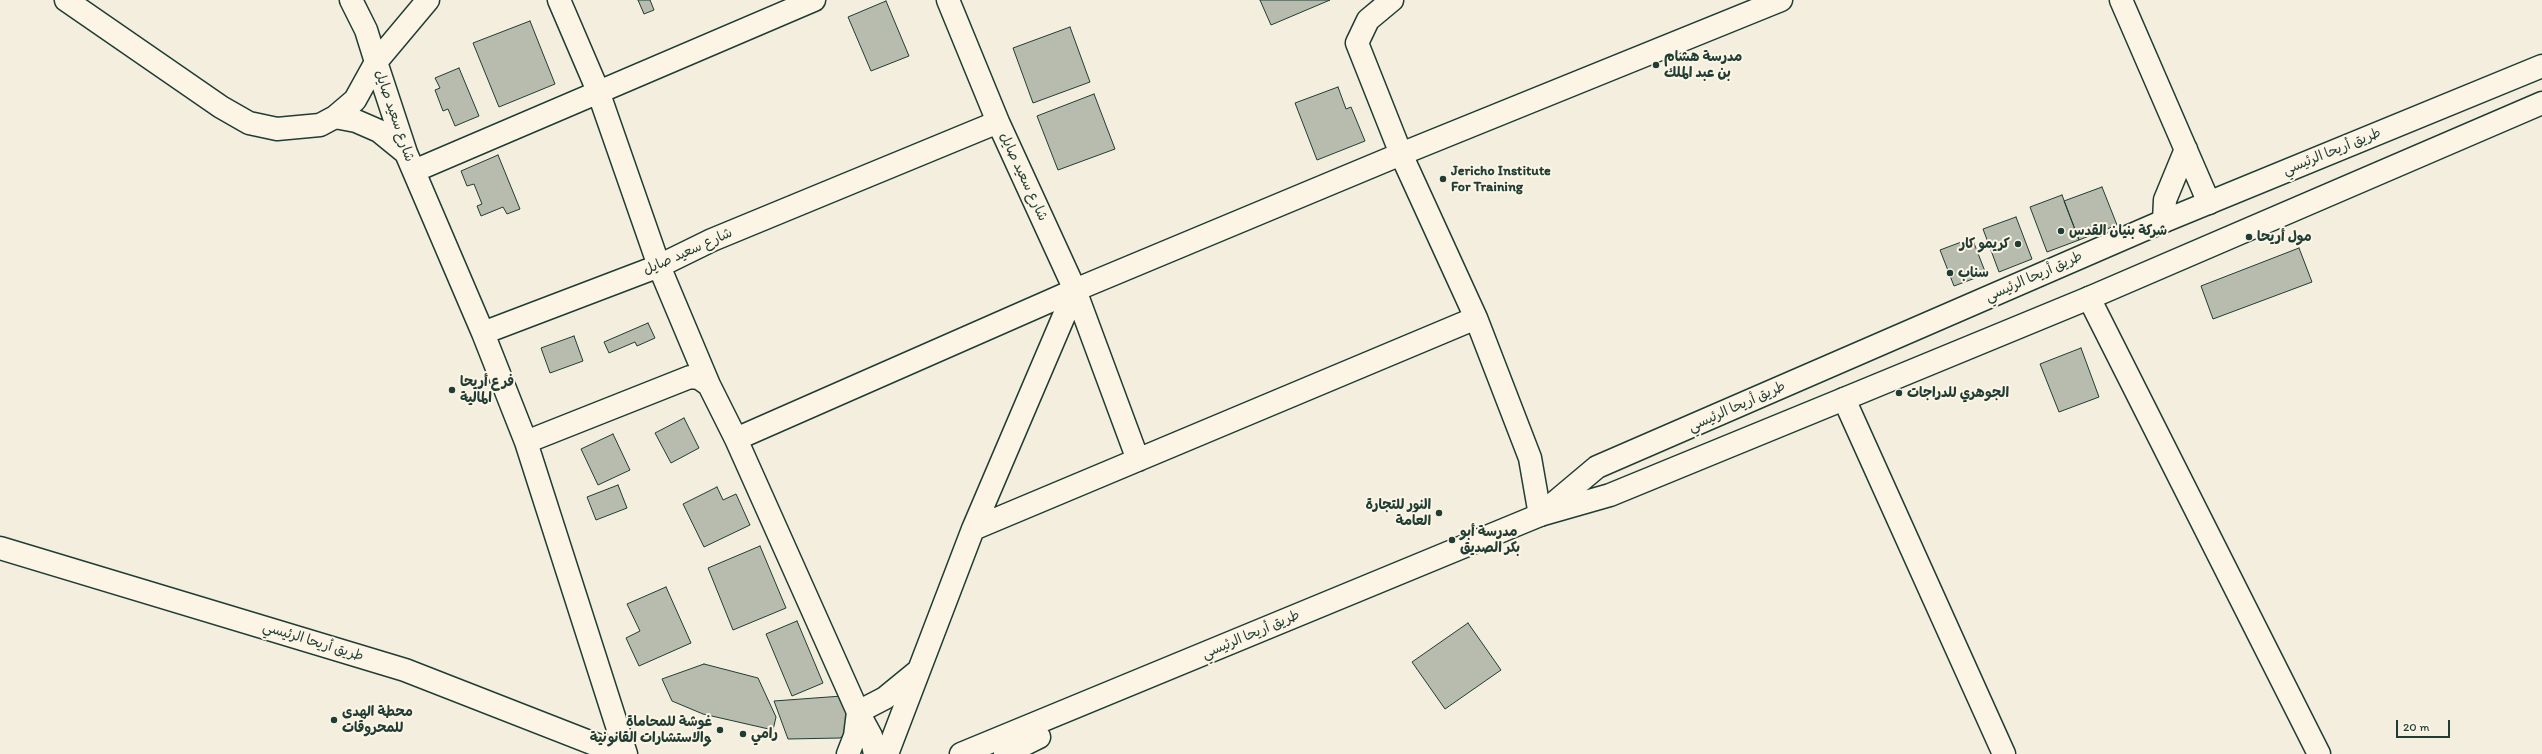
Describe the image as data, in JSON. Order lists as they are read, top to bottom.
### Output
{
  "streets": {
    "street": ["شارع سعيد صايل", "طريق أريحا الرئيسي"]
  },
  "places": [
    "مدرسة هشام بن عبد الملك",
    "Jericho Institute For Training",
    "شركة بنيان القدس",
    "مول أريحا",
    "كريمو كار",
    "سناب",
    "فرع أريحا المالية",
    "الجوهري للدراجات",
    "النور للتجارة العامة",
    "مدرسة أبو بكر الصديق",
    "محطة الهدى للمحروقات",
    "غوشة للمحاماة والاستشارات القانونية",
    "رامي"
  ],
  "scale_bar": "20 m"
}
